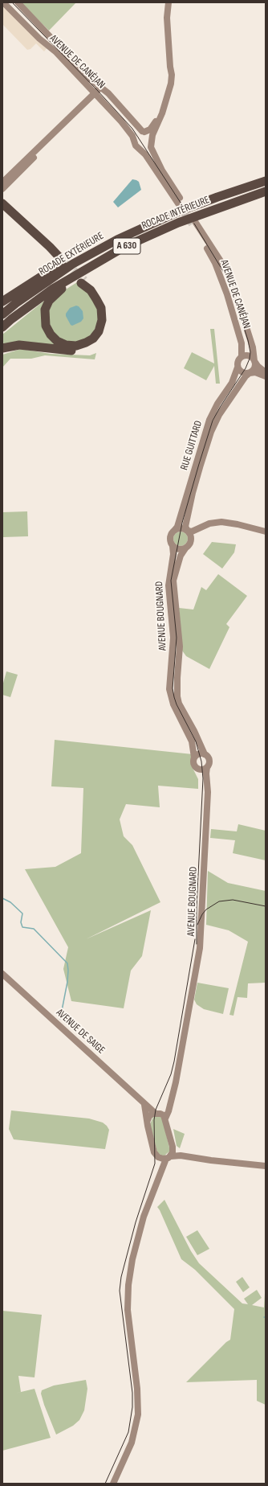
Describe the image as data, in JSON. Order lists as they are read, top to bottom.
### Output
{
  "streets": {
    "highway": ["ROCADE INTÉRIEURE", "A 630", "ROCADE EXTÉRIEURE"],
    "main road": [
      "AVENUE DE CANÉJAN",
      "RUE GUITTARD",
      "AVENUE BOUGNARD",
      "AVENUE DE SAIGE"
    ]
  },
  "crossings": [
    ["AVENUE DE CANÉJAN", "RUE GUITTARD"],
    ["RUE GUITTARD", "AVENUE BOUGNARD"]
  ]
}
